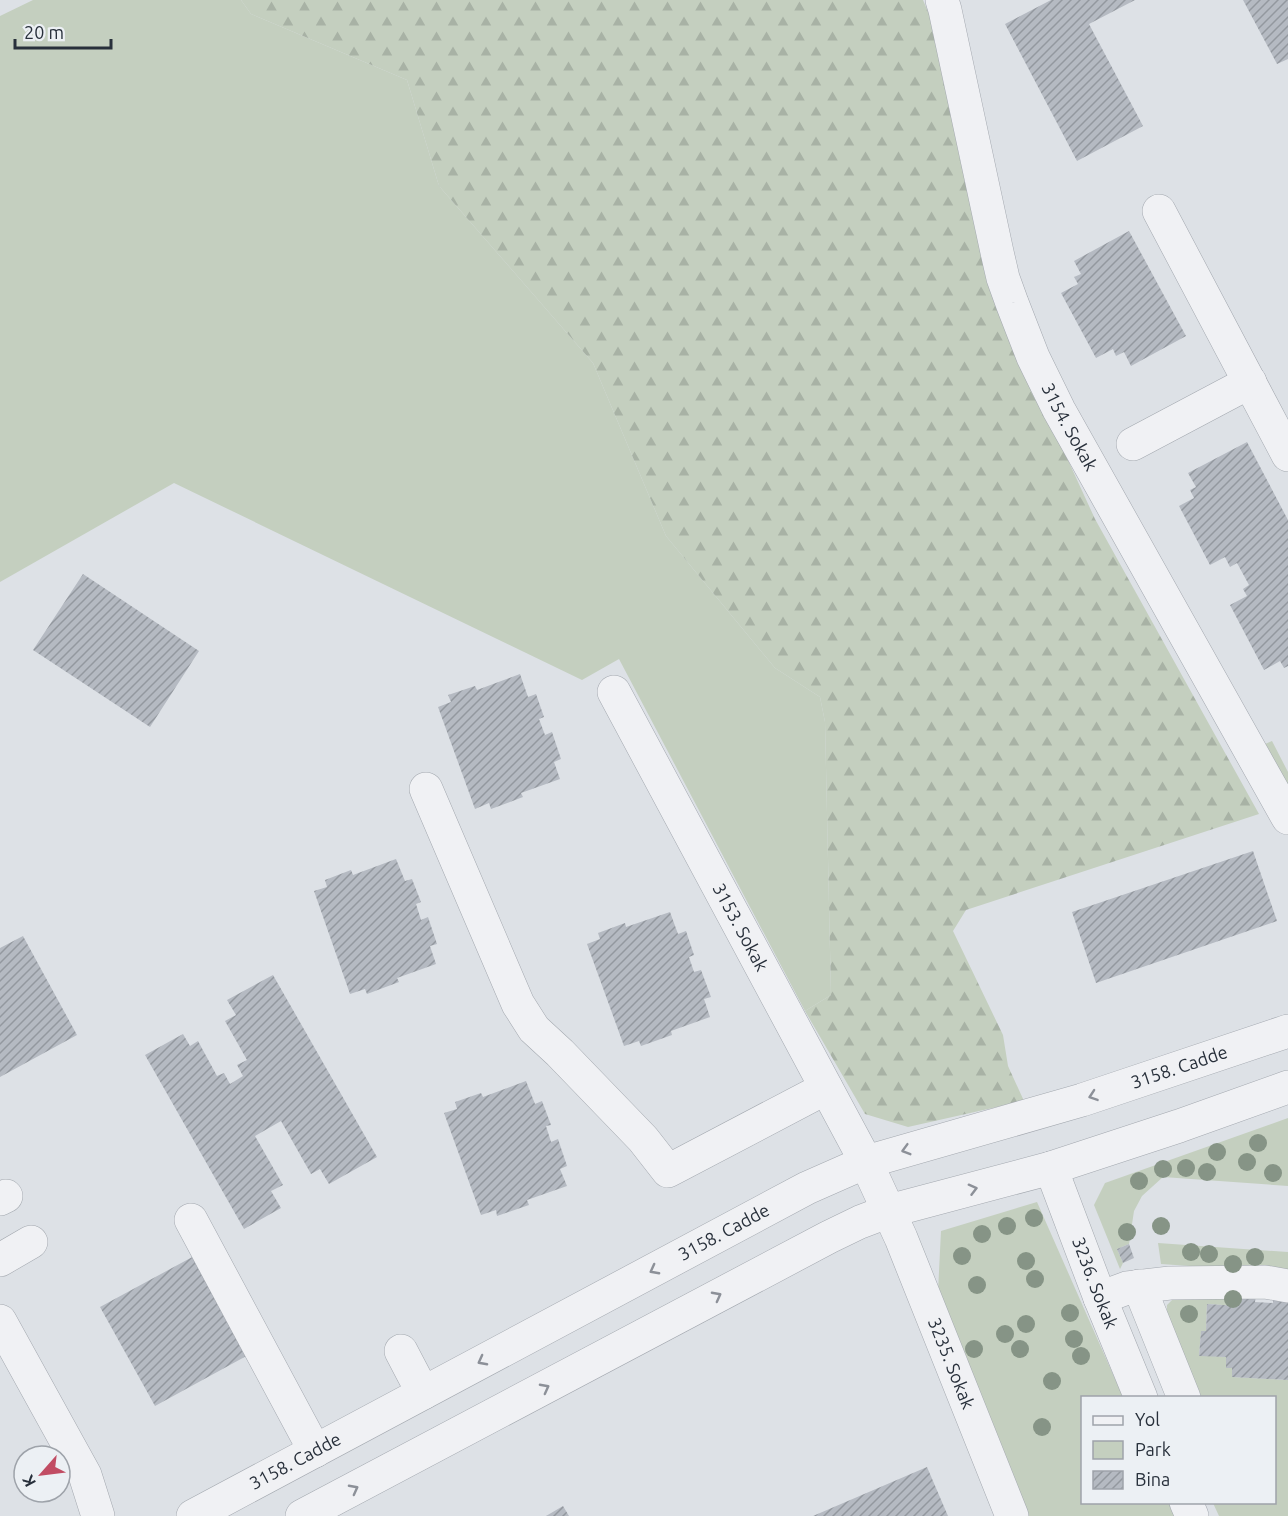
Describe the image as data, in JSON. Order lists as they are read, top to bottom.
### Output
{
  "streets": {
    "street": [
      "3154. Sokak",
      "3153. Sokak",
      "3158. Cadde",
      "3236. Sokak",
      "3235. Sokak"
    ]
  },
  "crossings": [
    ["3153. Sokak", "3158. Cadde"],
    ["3153. Sokak", "3235. Sokak"],
    ["3158. Cadde", "3235. Sokak"]
  ],
  "legend": ["Yol", "Park", "Bina"],
  "scale_bar": "20 m",
  "north": "bottom left"
}
